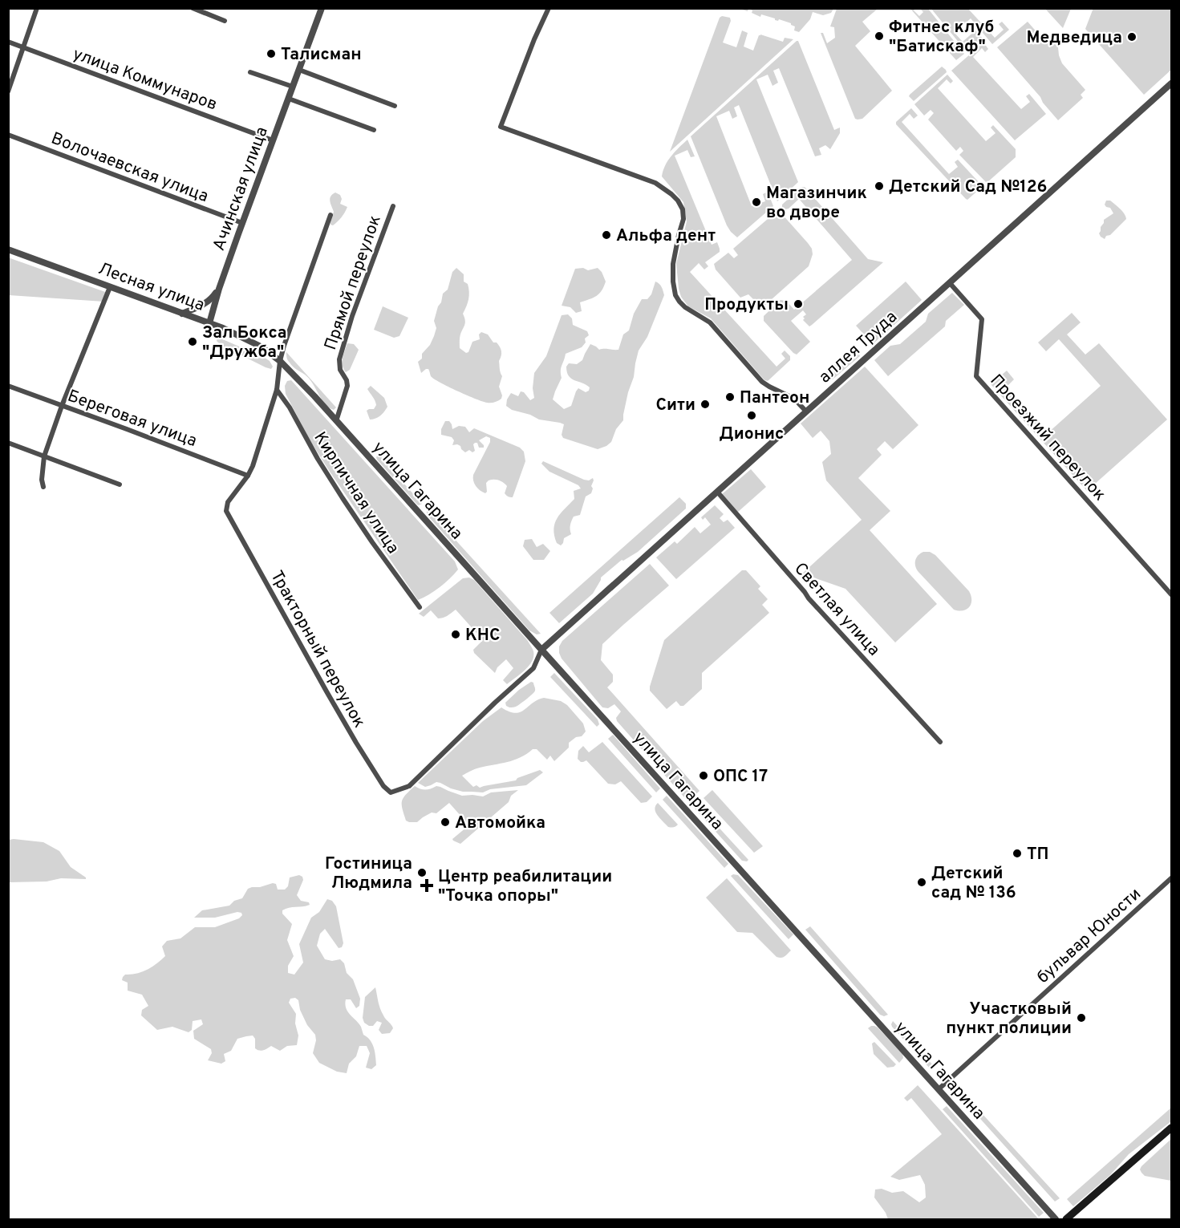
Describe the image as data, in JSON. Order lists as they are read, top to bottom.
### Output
{
  "streets": {
    "street": [
      "улица Коммунаров",
      "Волочаевская улица",
      "Ачинская улица",
      "Прямой переулок",
      "Лесная улица",
      "аллея Труда",
      "Береговая улица",
      "Проезжий переулок",
      "улица Гагарина",
      "Кирпичная улица",
      "Светлая улица",
      "Тракторный переулок",
      "бульвар Юности"
    ]
  },
  "crossings": [
    ["улица Коммунаров", "Ачинская улица"],
    ["Волочаевская улица", "Ачинская улица"],
    ["Ачинская улица", "Лесная улица"],
    ["Прямой переулок", "улица Гагарина"],
    ["Лесная улица", "улица Гагарина"],
    ["аллея Труда", "Проезжий переулок"],
    ["аллея Труда", "улица Гагарина"],
    ["аллея Труда", "Светлая улица"],
    ["аллея Труда", "Тракторный переулок"],
    ["Береговая улица", "Тракторный переулок"],
    ["улица Гагарина", "Тракторный переулок"],
    ["улица Гагарина", "бульвар Юности"]
  ],
  "places": {
    "other": [
      "Фитнес клуб \"Батискаф\"",
      "Медведица",
      "Талисман",
      "Детский Сад №126",
      "Магазинчик во дворе",
      "Альфа дент",
      "Продукты",
      "Зал Бокса \"Дружба\"",
      "Пантеон",
      "Сити",
      "Дионис",
      "КНС",
      "ОПС 17",
      "Автомойка",
      "ТП",
      "Гостиница Людмила",
      "Детский сад № 136",
      "Участковый пункт полиции"
    ],
    "health": ["Центр реабилитации \"Точка опоры\""]
  }
}
